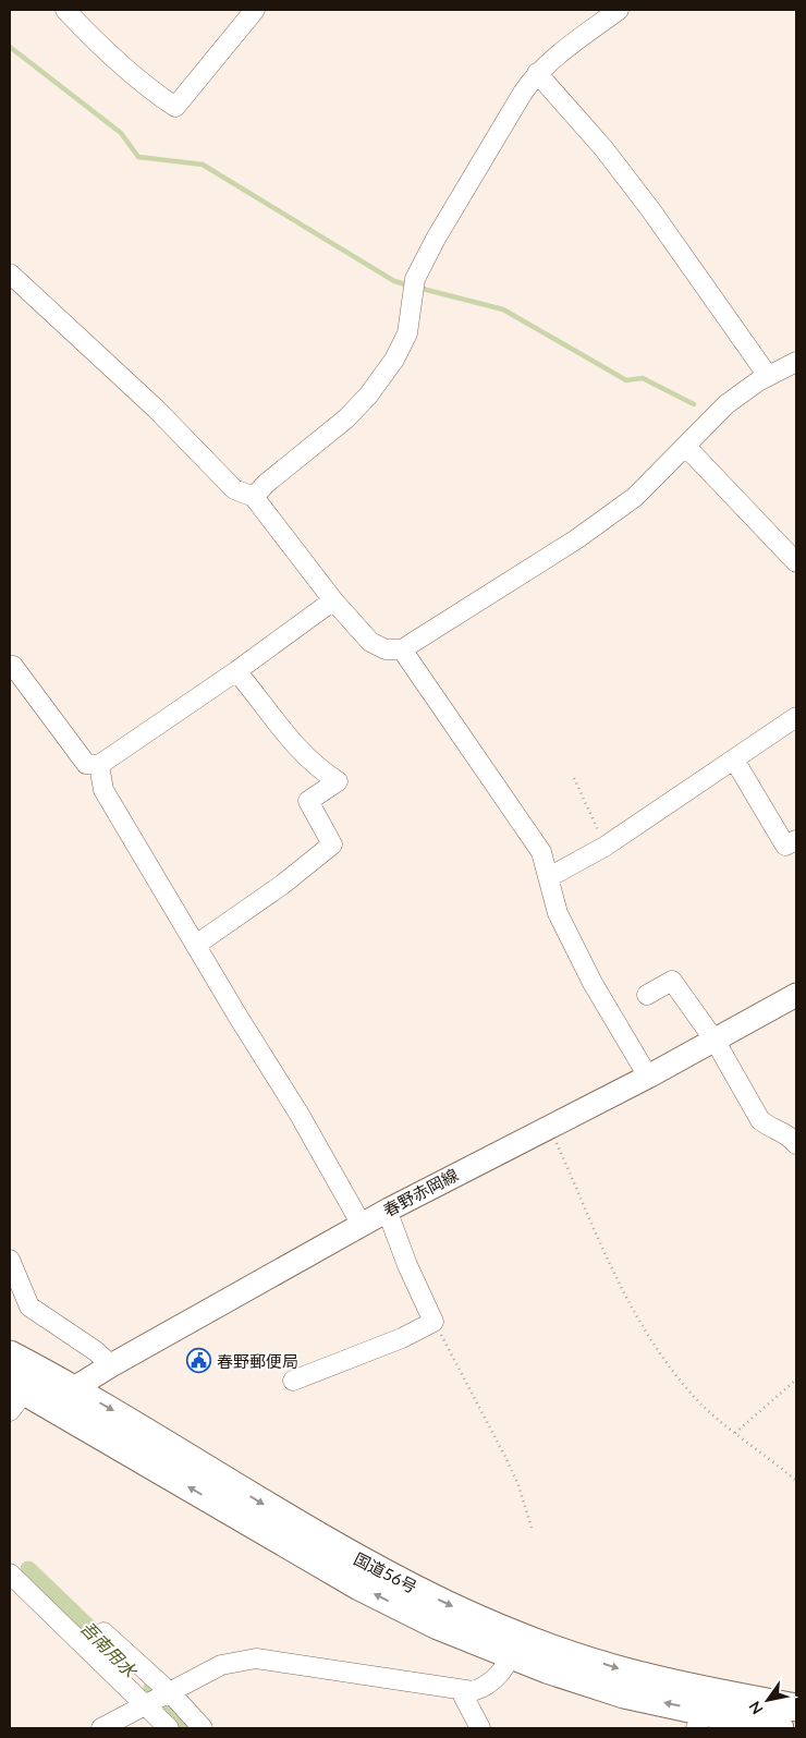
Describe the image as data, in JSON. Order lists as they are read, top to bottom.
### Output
{
  "streets": {
    "highway": ["国道56号"],
    "main road": ["春野赤岡線"]
  },
  "crossings": [
    ["春野赤岡線", "国道56号"]
  ],
  "water": ["吾南用水"],
  "places": {
    "public building": ["春野郵便局"]
  },
  "north": "bottom left"
}
